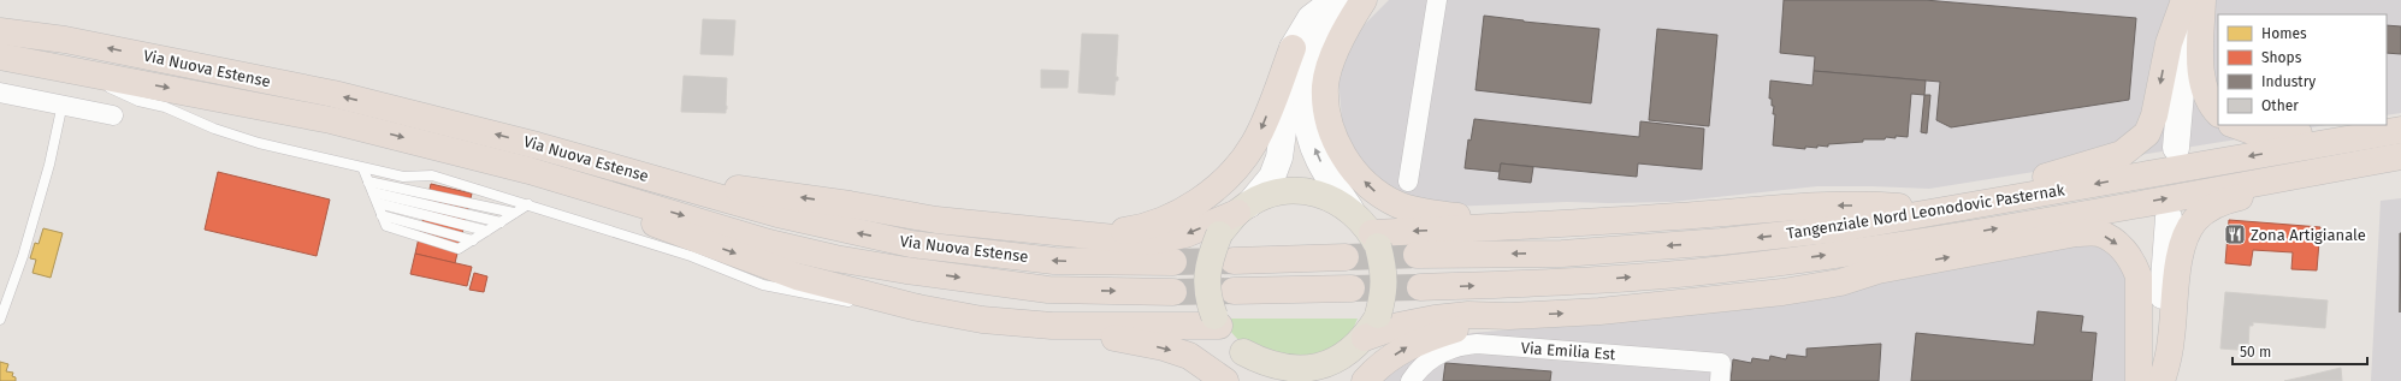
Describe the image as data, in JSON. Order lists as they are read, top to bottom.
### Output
{
  "streets": {
    "highway": ["Via Nuova Estense", "Tangenziale Nord Leonodovic Pasternak"],
    "street": ["Via Emilia Est"]
  },
  "places": {
    "restaurant": ["Zona Artigianale"]
  },
  "legend": [
    "Homes",
    "Shops",
    "Industry",
    "Other"
  ],
  "scale_bar": "50 m"
}
